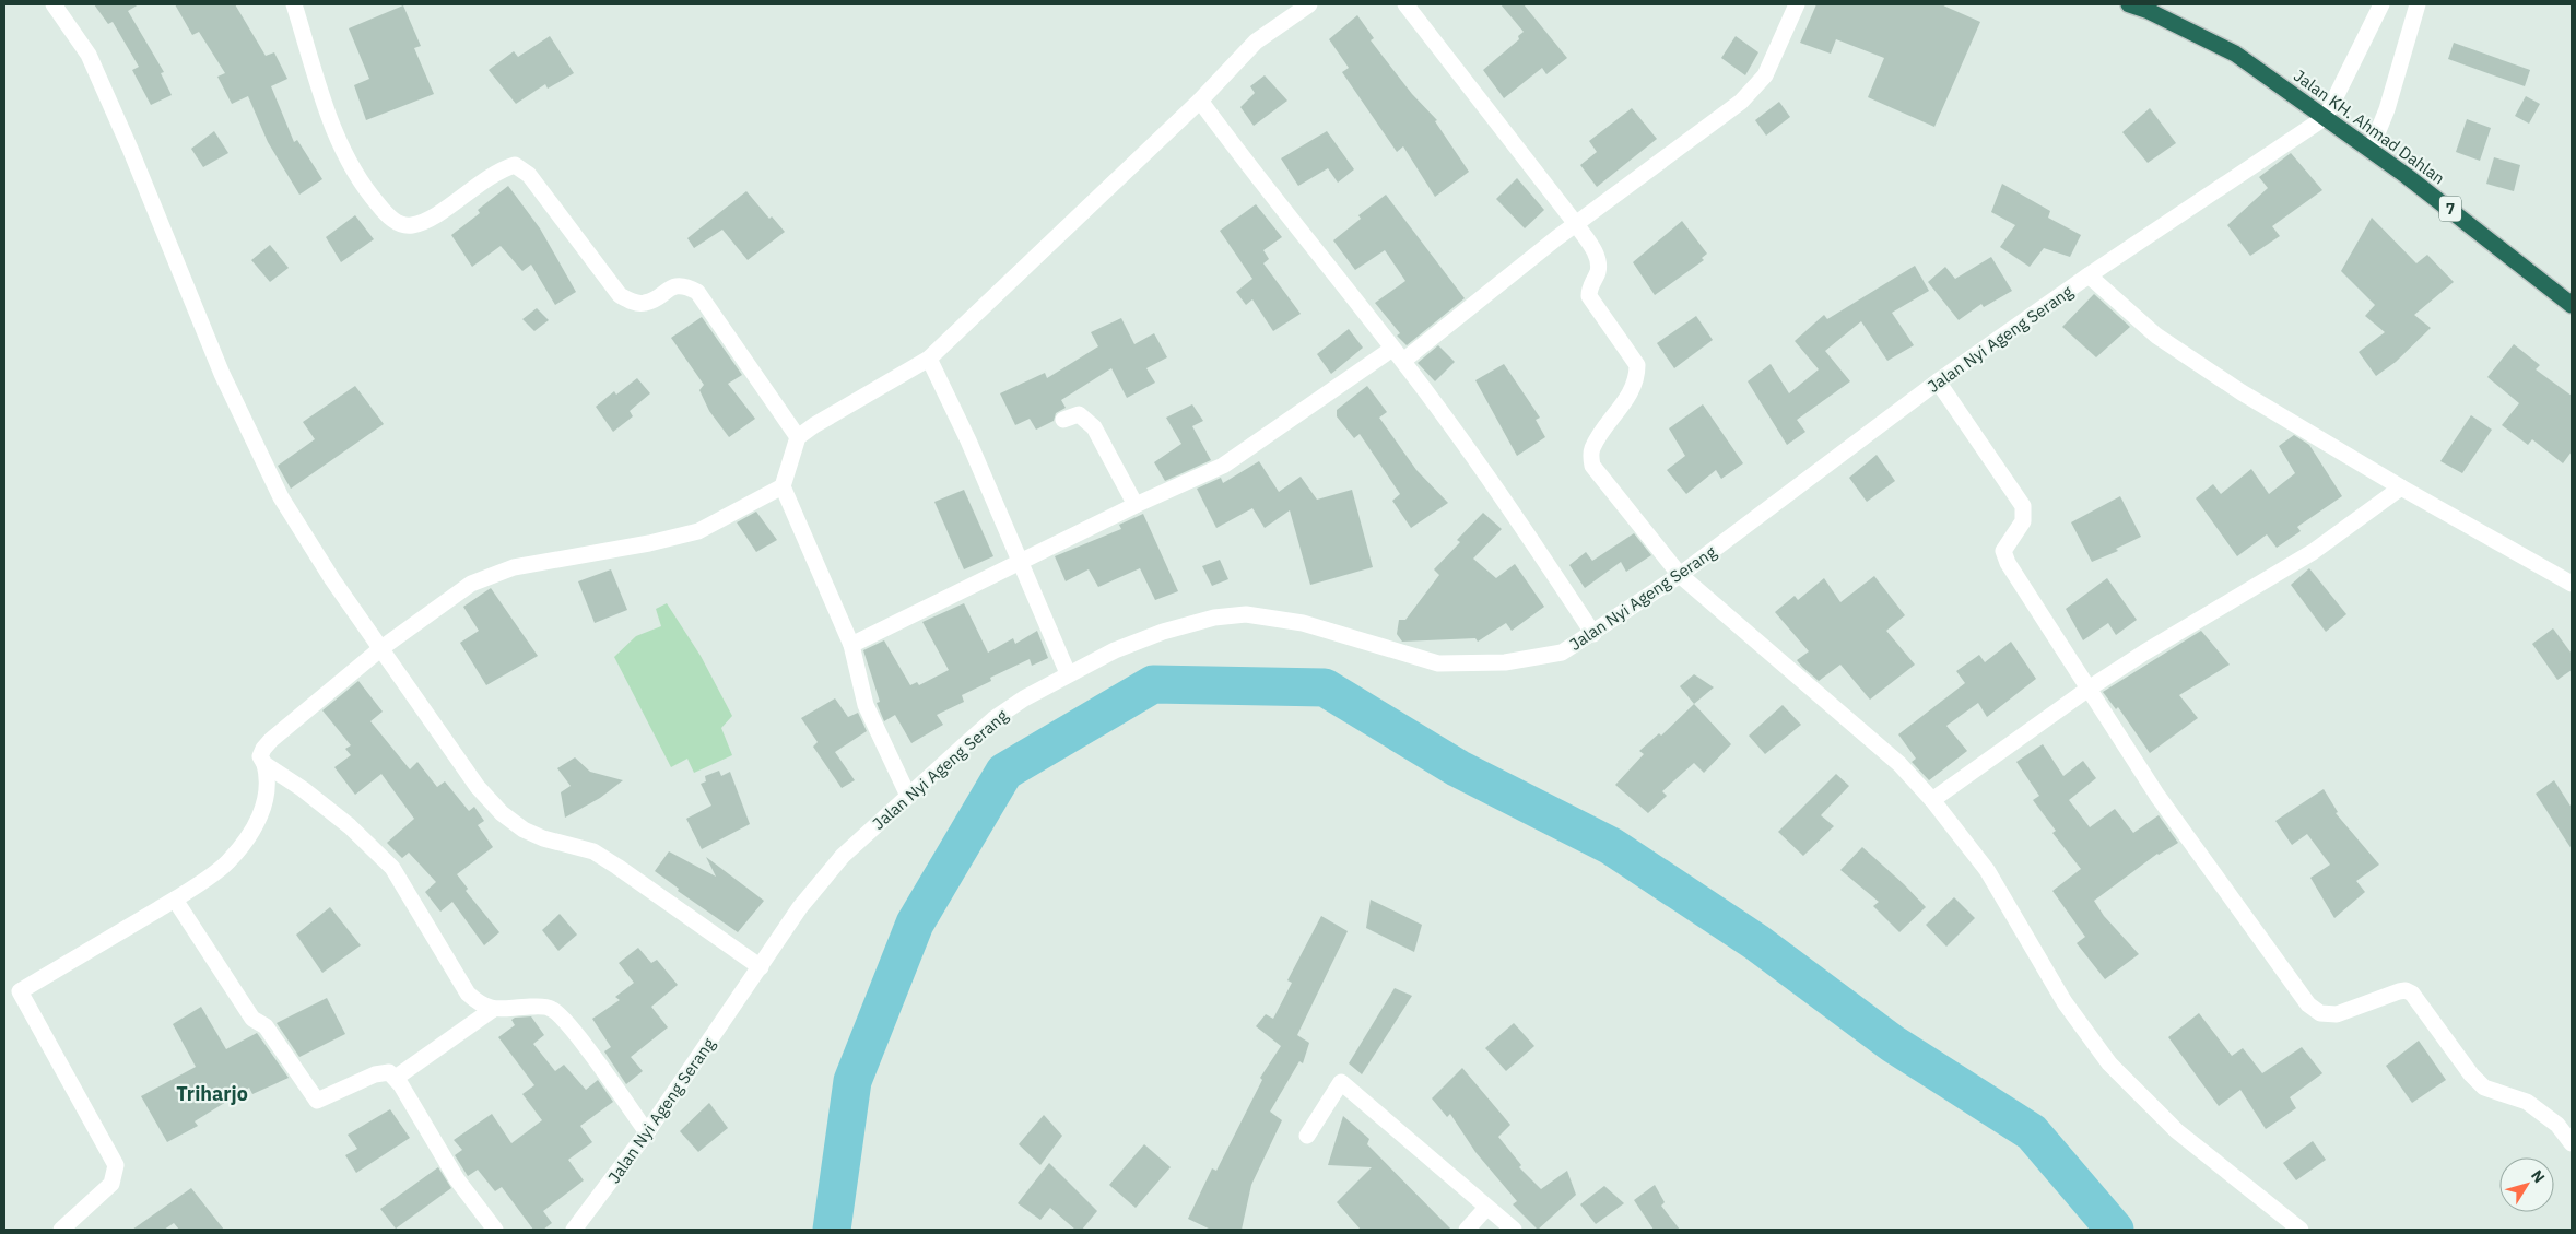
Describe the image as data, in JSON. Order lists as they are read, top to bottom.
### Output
{
  "streets": {
    "highway": ["Jalan KH. Ahmad Dahlan", "7"],
    "street": ["Jalan Nyi Ageng Serang"]
  },
  "crossings": [
    ["Jalan KH. Ahmad Dahlan", "Jalan Nyi Ageng Serang"]
  ],
  "districts": ["Triharjo"],
  "north": "top right"
}
